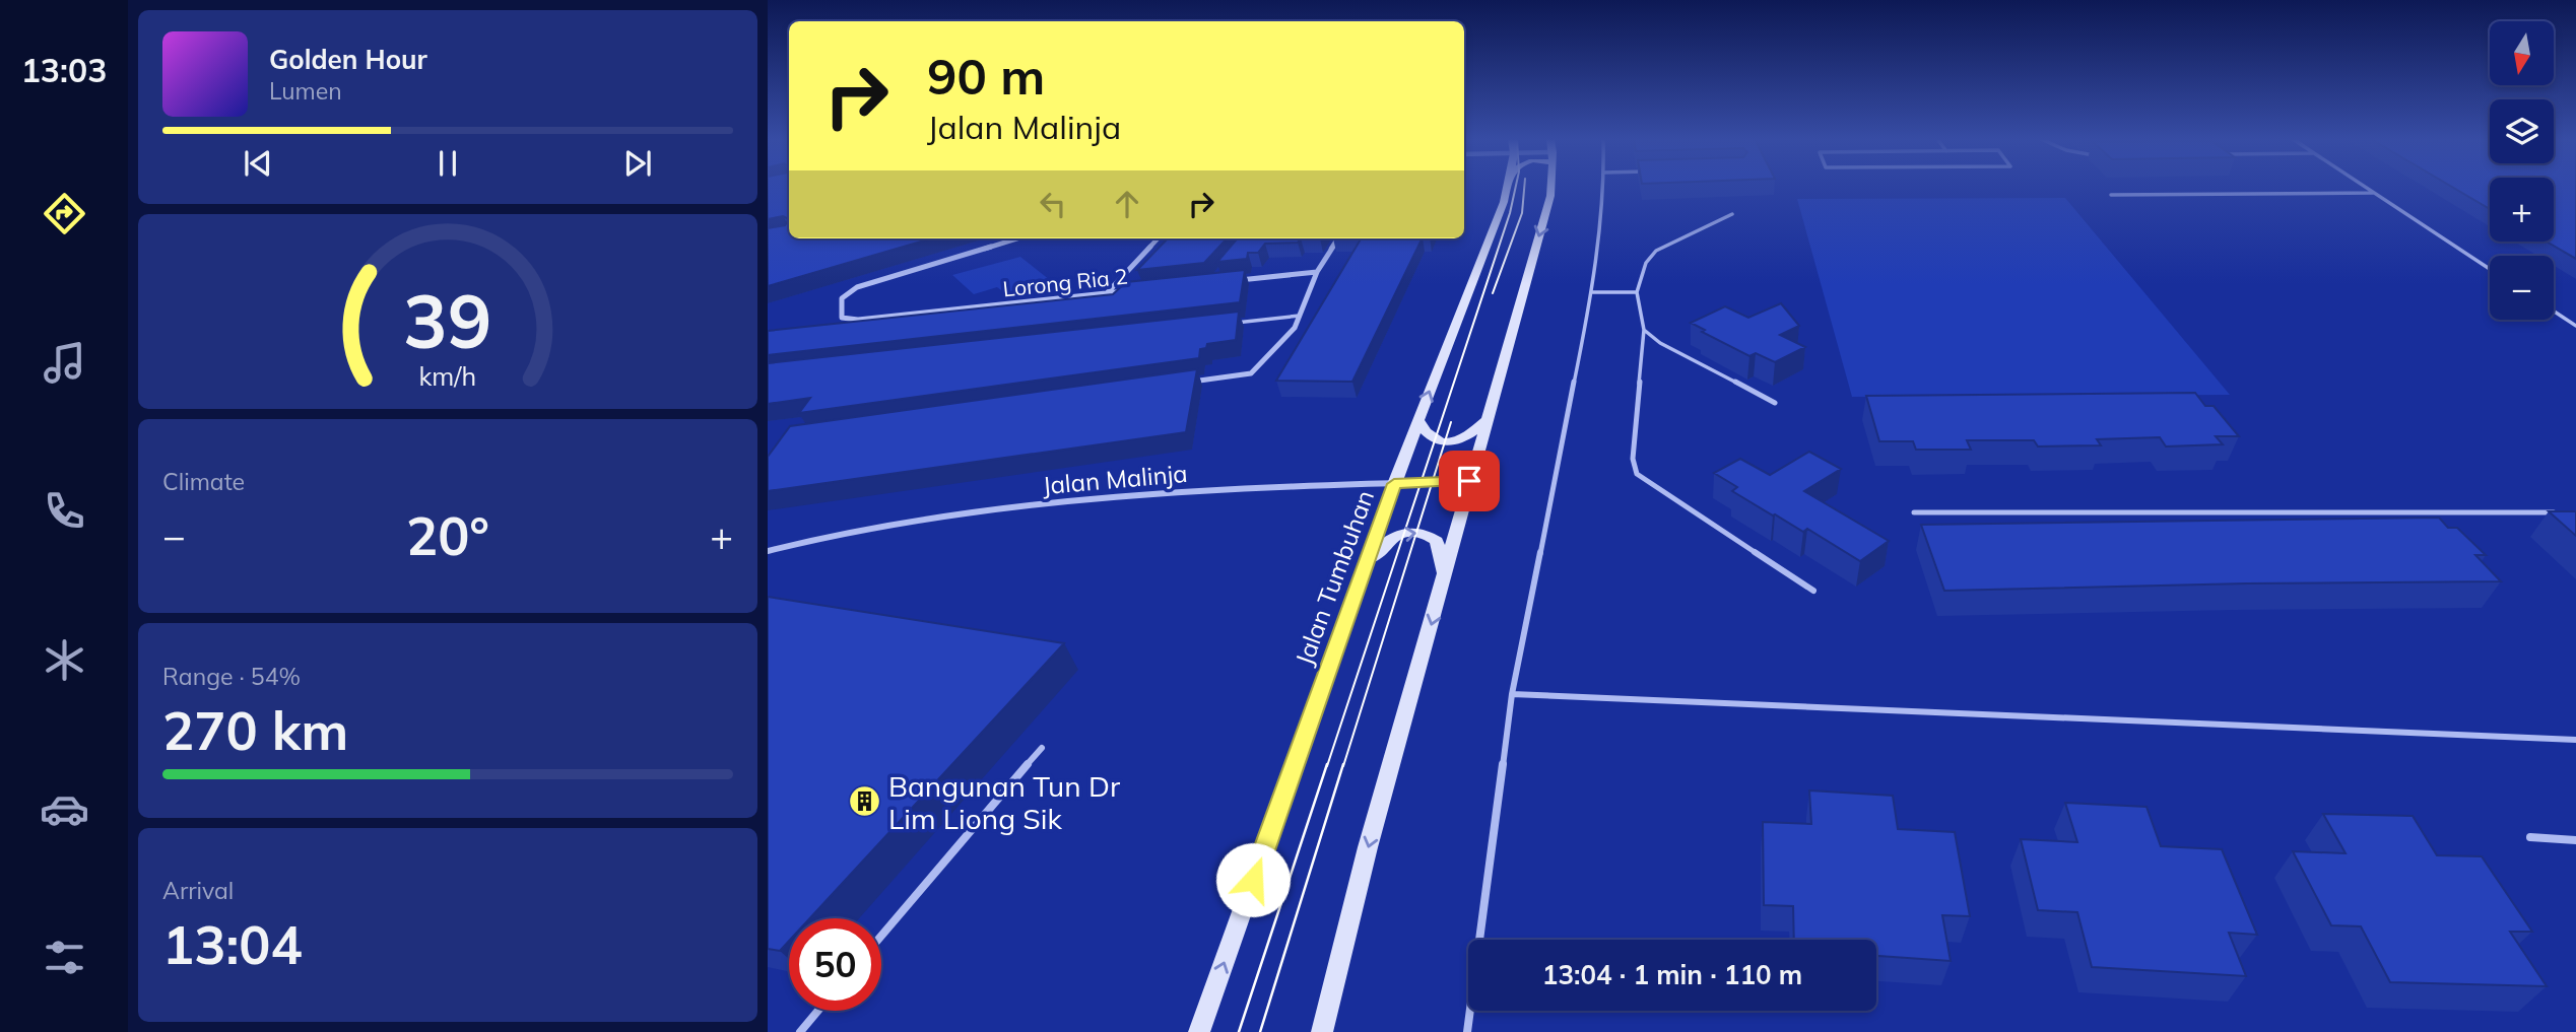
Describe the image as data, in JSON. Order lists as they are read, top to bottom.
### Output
{
  "streets": {
    "main road": ["Jalan Tumbuhan"],
    "street": ["Lorong Ria 2", "Jalan Malinja"]
  },
  "crossings": [
    ["Jalan Malinja", "Jalan Tumbuhan"]
  ],
  "places": {
    "building": ["Bangunan Tun Dr Lim Liong Sik"]
  },
  "north": "bottom",
  "page": {
    "tabs": "13:03",
    "map_buttons": ["+", "−"],
    "turn": ["90 m", "Jalan Malinja"],
    "song": ["Golden Hour", "Lumen"],
    "tile": [
      "Climate",
      ["Range · 54%", "270 km"],
      ["Arrival", "13:04"]
    ],
    "heat": ["−", "20°", "+"],
    "limit": "50",
    "trip": "13:04 · 1 min · 110 m",
    "gauge": ["39", "km/h"]
  }
}
